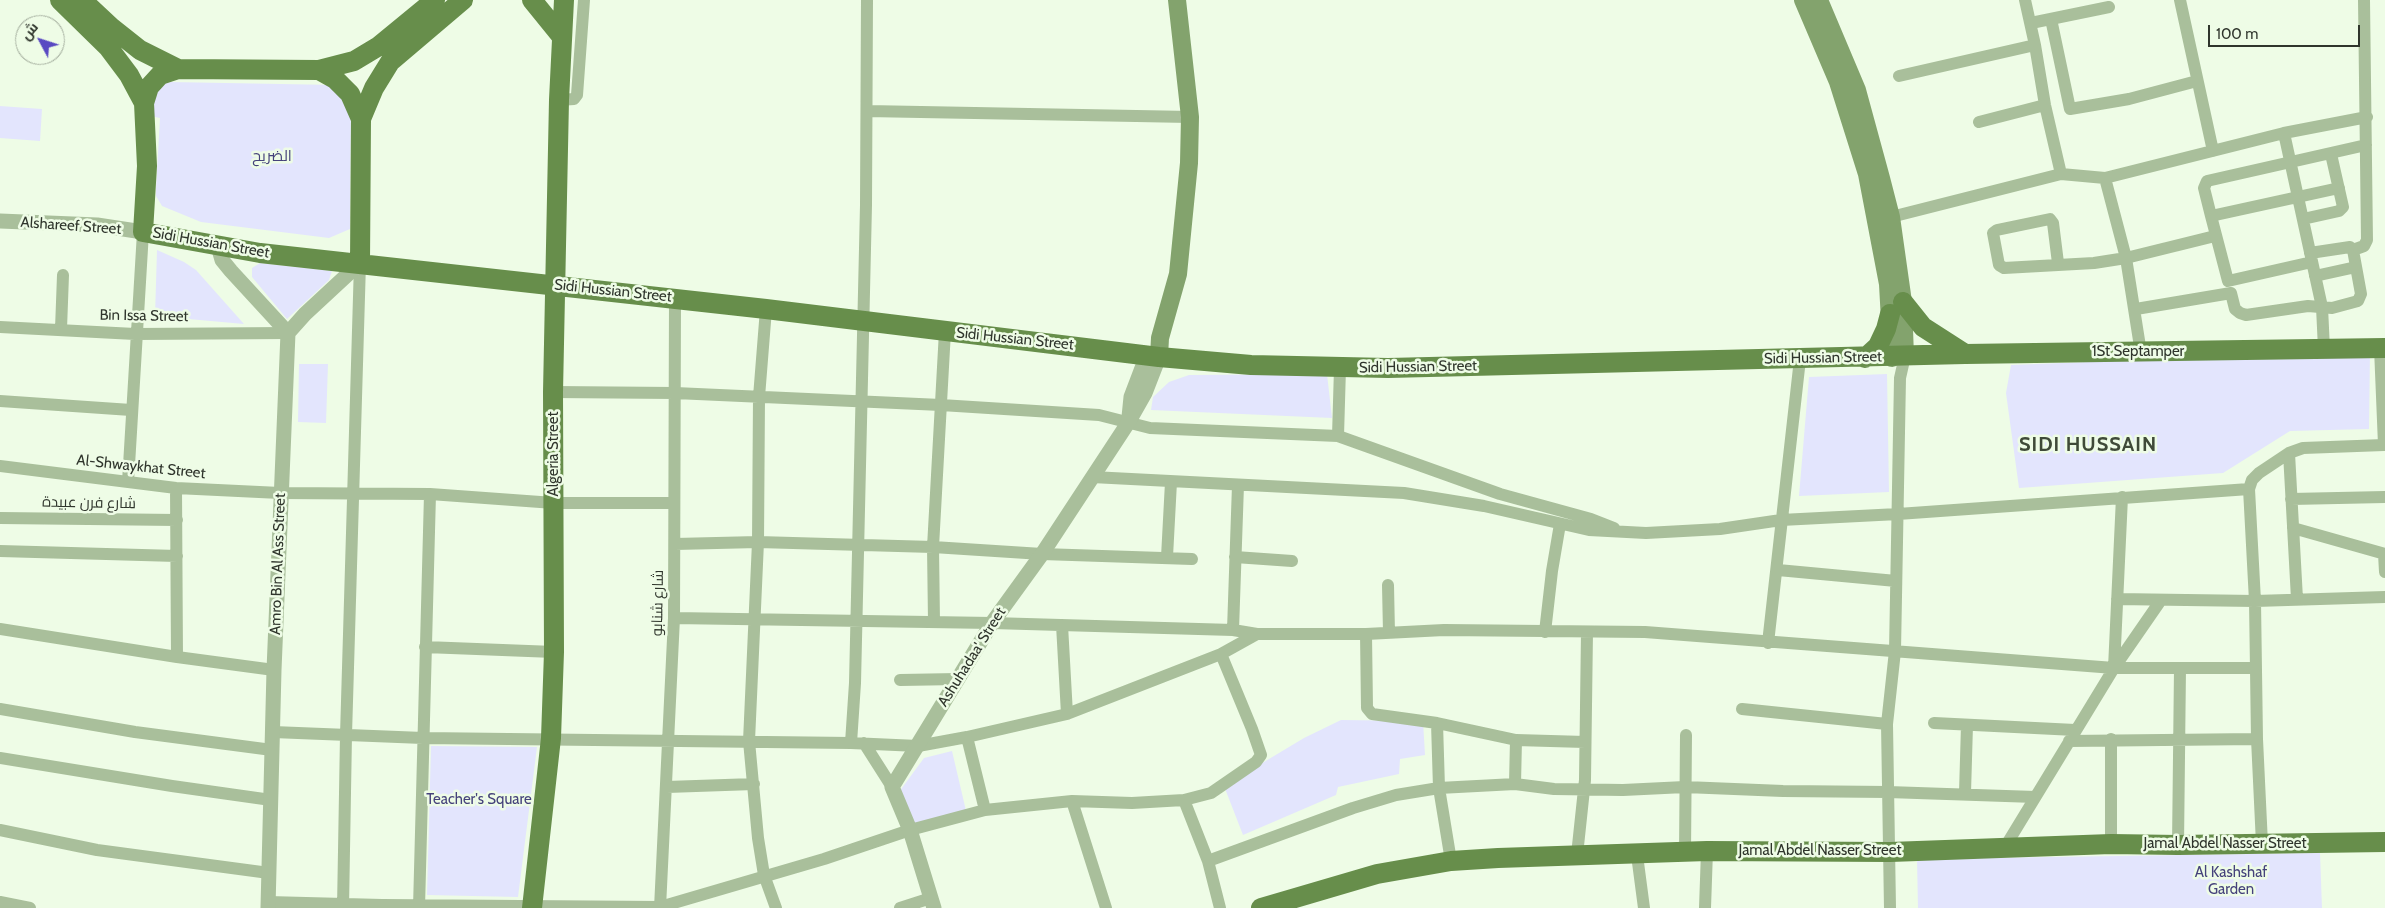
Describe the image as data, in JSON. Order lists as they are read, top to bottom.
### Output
{
  "streets": {
    "main road": [
      "Sidi Hussian Street",
      "1St Septamper",
      "Algeria Street",
      "Jamal Abdel Nasser Street"
    ],
    "street": [
      "Alshareef Street",
      "Bin Issa Street",
      "Al-Shwaykhat Street",
      "شارع فرن عبيدة",
      "Amro Bin Al Ass Street",
      "شارع شنابو",
      "Ashuhadaa' Street"
    ]
  },
  "crossings": [
    ["Alshareef Street", "Sidi Hussian Street"],
    ["Sidi Hussian Street", "1St Septamper"],
    ["Sidi Hussian Street", "Algeria Street"],
    ["Sidi Hussian Street", "شارع شنابو"],
    ["Sidi Hussian Street", "Ashuhadaa' Street"],
    ["Bin Issa Street", "Amro Bin Al Ass Street"],
    ["Algeria Street", "Al-Shwaykhat Street"],
    ["Al-Shwaykhat Street", "Amro Bin Al Ass Street"],
    ["Al-Shwaykhat Street", "شارع شنابو"]
  ],
  "districts": ["SIDI HUSSAIN"],
  "parks": ["الضريح", "Teacher's Square", "Al Kashshaf Garden"],
  "scale_bar": "100 m",
  "north": "top left"
}
